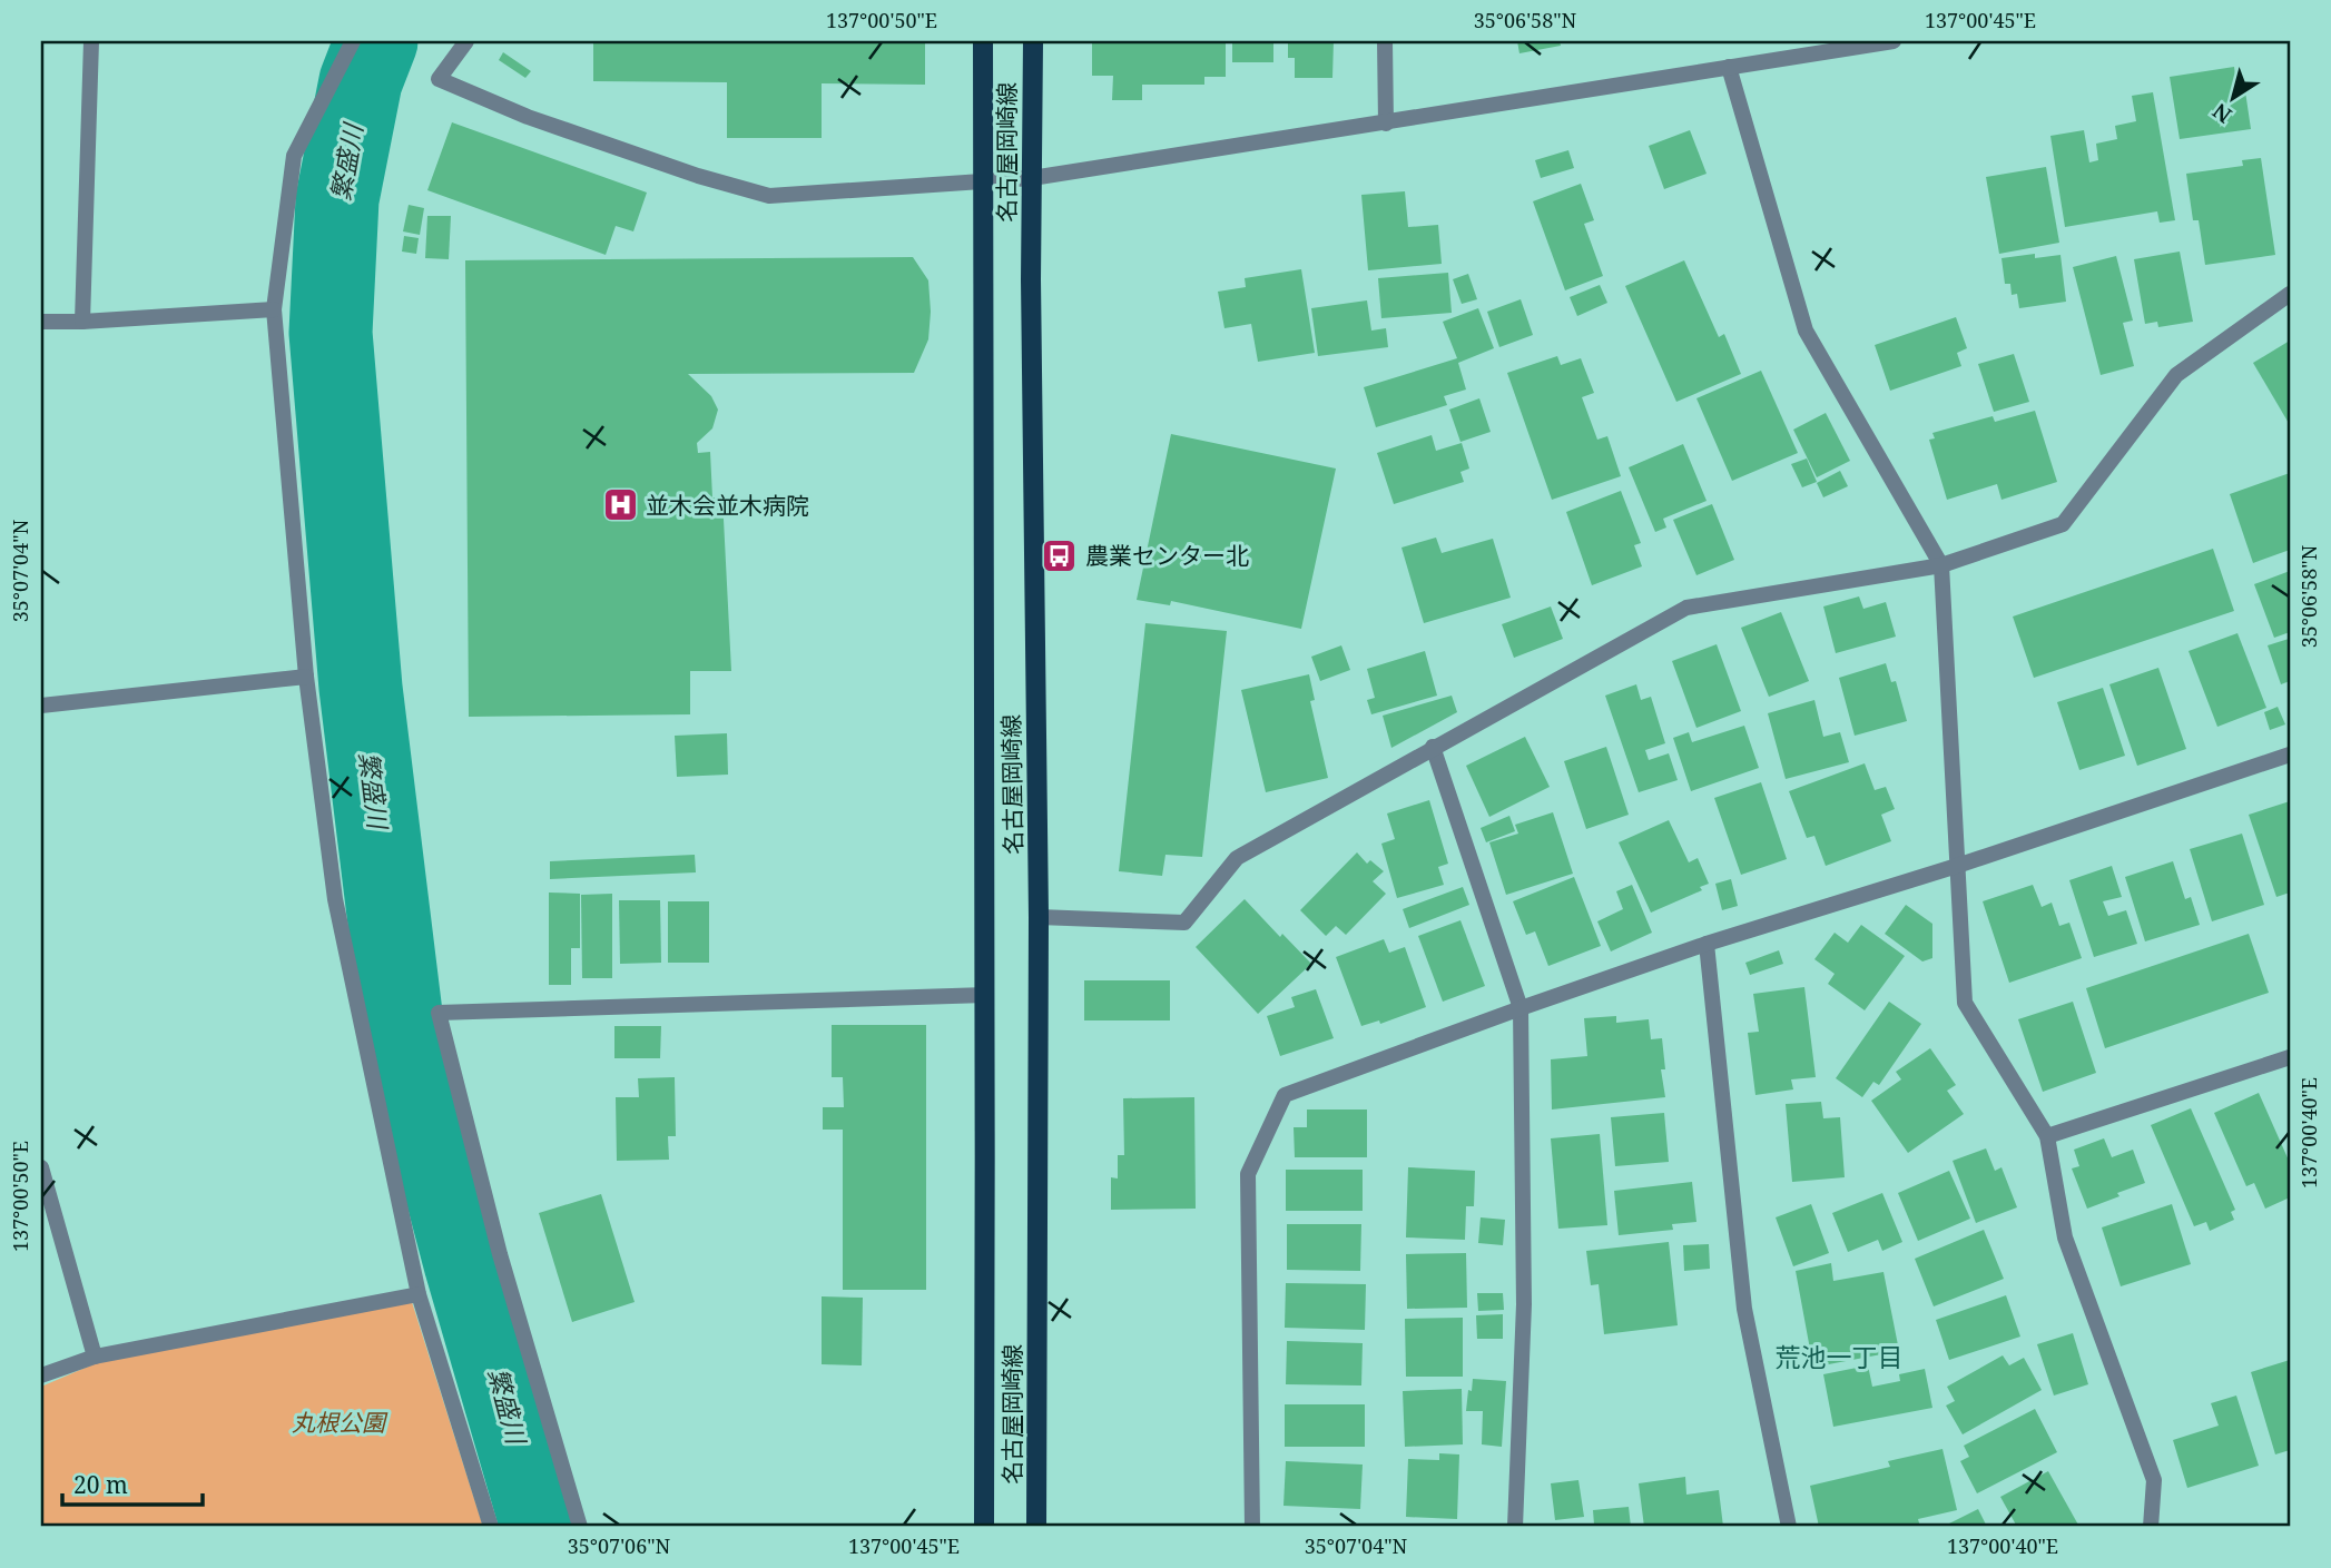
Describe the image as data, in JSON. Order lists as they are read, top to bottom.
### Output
{
  "streets": {
    "main road": ["名古屋岡崎線"]
  },
  "districts": ["荒池一丁目"],
  "water": ["繁盛川"],
  "parks": ["丸根公園"],
  "places": {
    "hospital": ["並木会並木病院"],
    "bus stop": ["農業センター北"]
  },
  "scale_bar": "20 m",
  "north": "bottom left",
  "coordinates": [
    "137°00'50\"E",
    "35°06'58\"N",
    "137°00'45\"E",
    "35°07'04\"N",
    "137°00'40\"E",
    "35°07'06\"N"
  ]
}
